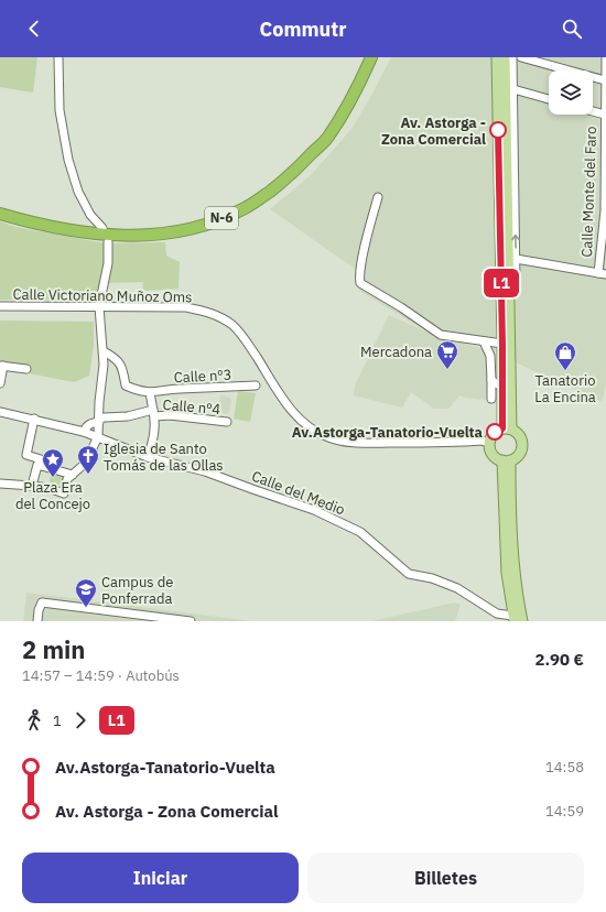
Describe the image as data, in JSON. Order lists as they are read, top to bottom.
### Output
{
  "streets": {
    "highway": ["N-6"],
    "street": [
      "Calle Monte del Faro",
      "Calle Victoriano Muñoz Oms",
      "Calle nº3",
      "Calle nº4",
      "Calle del Medio"
    ]
  },
  "places": {
    "other": ["Av. Astorga - Zona Comercial", "Av.Astorga-Tanatorio-Vuelta"],
    "supermarket": ["Mercadona"],
    "shop": ["Tanatorio La Encina"],
    "church": ["Iglesia de Santo Tomás de las Ollas"],
    "place": ["Plaza Era del Concejo"],
    "school or university": ["Campus de Ponferrada"]
  },
  "lines": ["bus line L1"],
  "page": {
    "header": "Commutr",
    "on_map": "L1",
    "heading": ["2 min", "14:57 – 14:59 · Autobús", "2.90 €"],
    "legs": ["1", "L1"],
    "list": [
      {
        "name": "Av.Astorga-Tanatorio-Vuelta",
        "value": "14:58"
      },
      {
        "name": "Av. Astorga - Zona Comercial",
        "value": "14:59"
      }
    ],
    "buttons": ["Iniciar", "Billetes"]
  }
}
